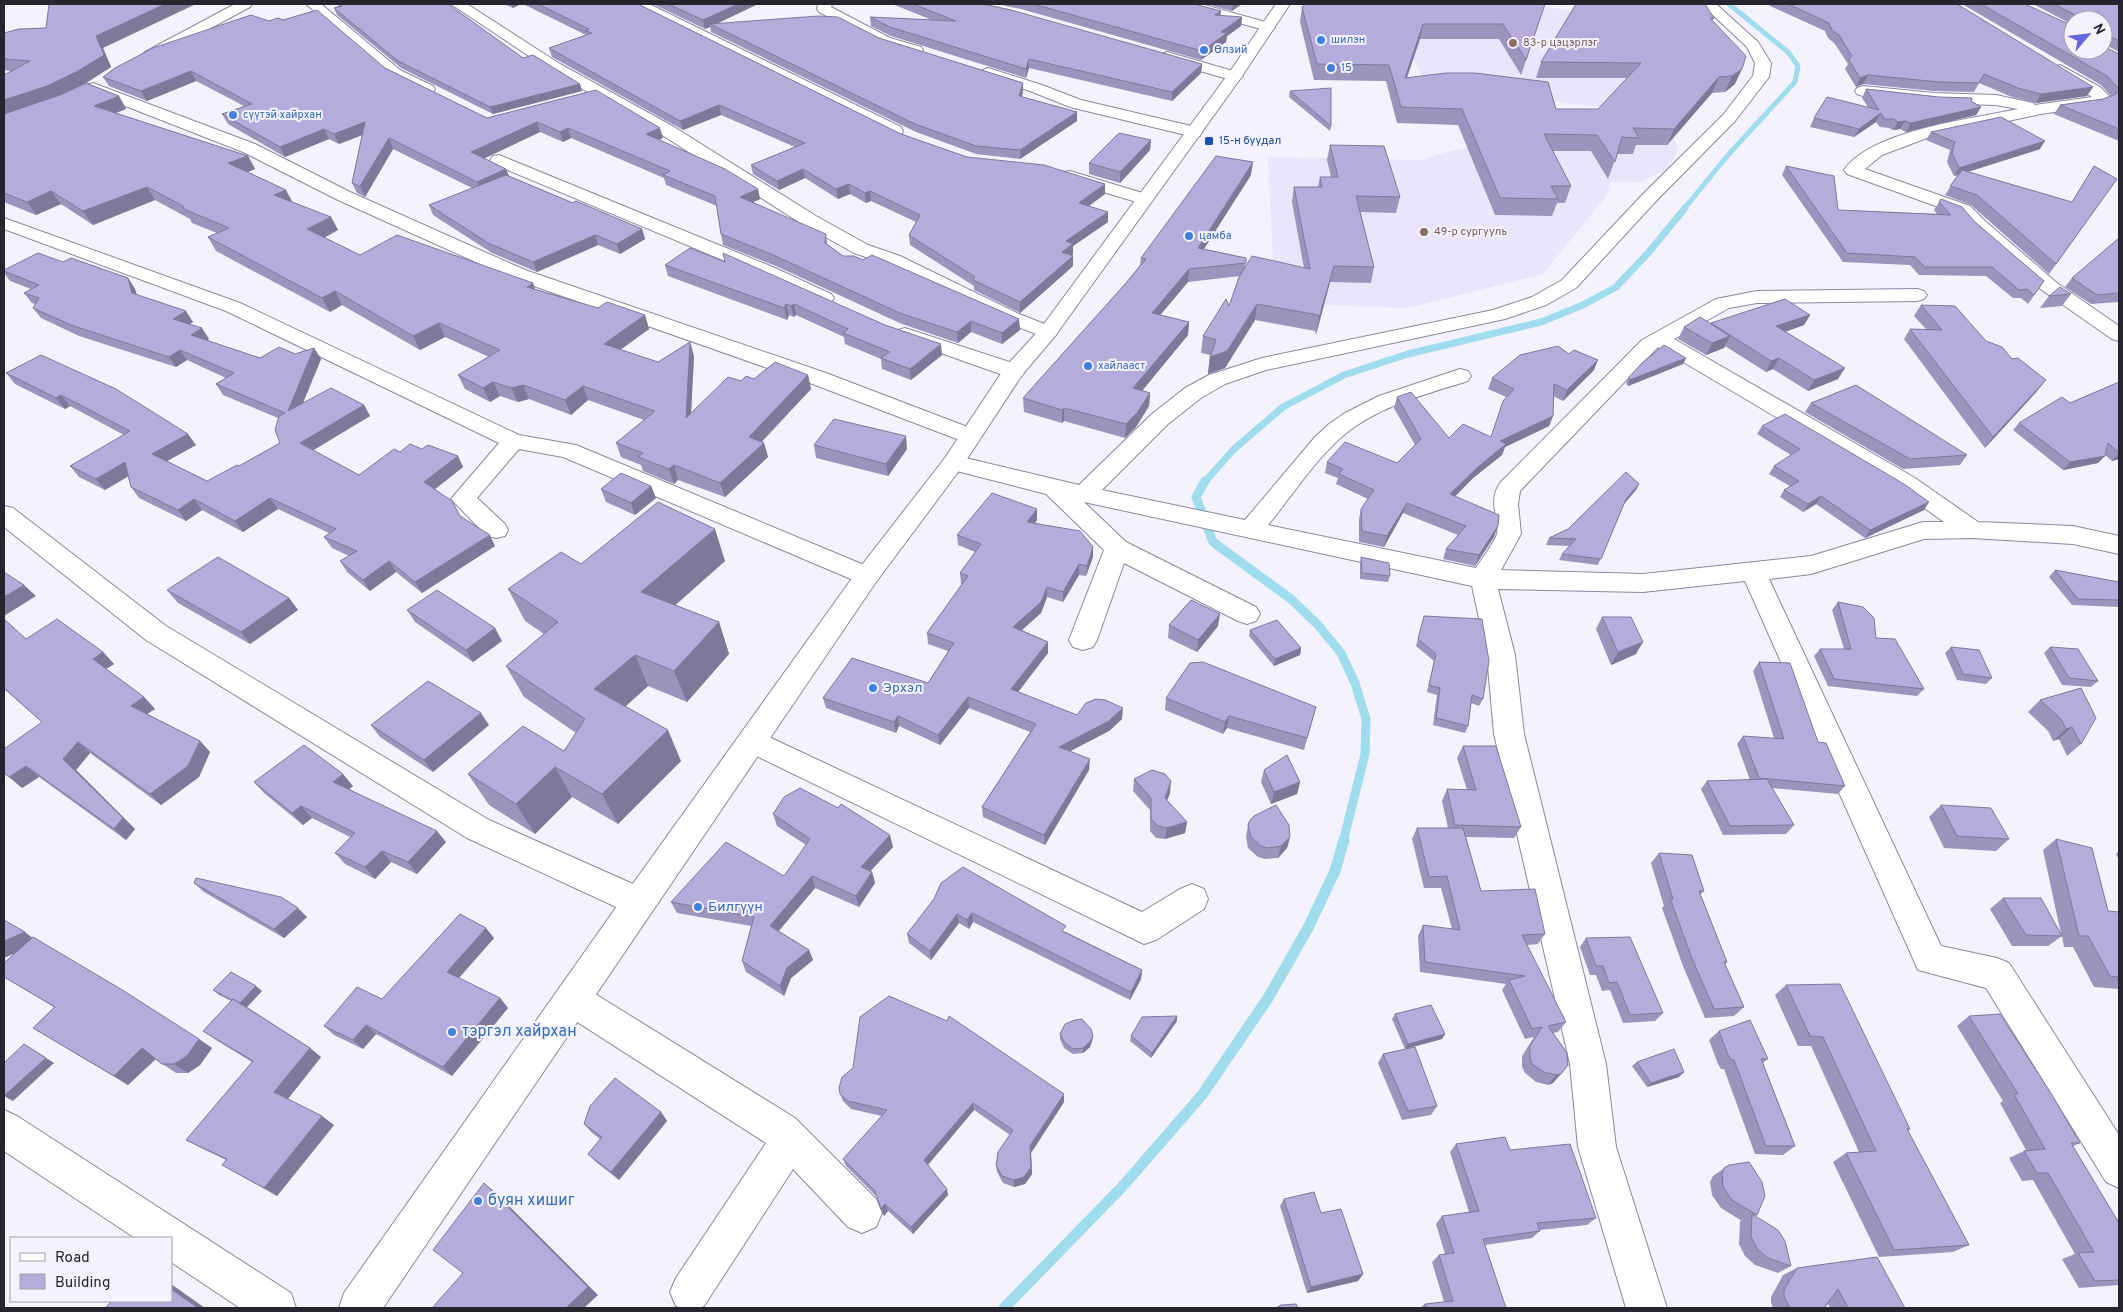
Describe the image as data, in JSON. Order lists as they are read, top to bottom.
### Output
{
  "places": {
    "other": [
      "шилэн",
      "83-р цэцэрлэг",
      "Өлзий",
      "15",
      "сүүтэй хайрхан",
      "49-р сургууль",
      "цамба",
      "хайлааст",
      "Эрхэл",
      "Билгүүн",
      "тэргэл хайрхан",
      "буян хишиг"
    ],
    "transit": ["15-н буудал"]
  },
  "legend": ["Road", "Building"],
  "north": "top right"
}
